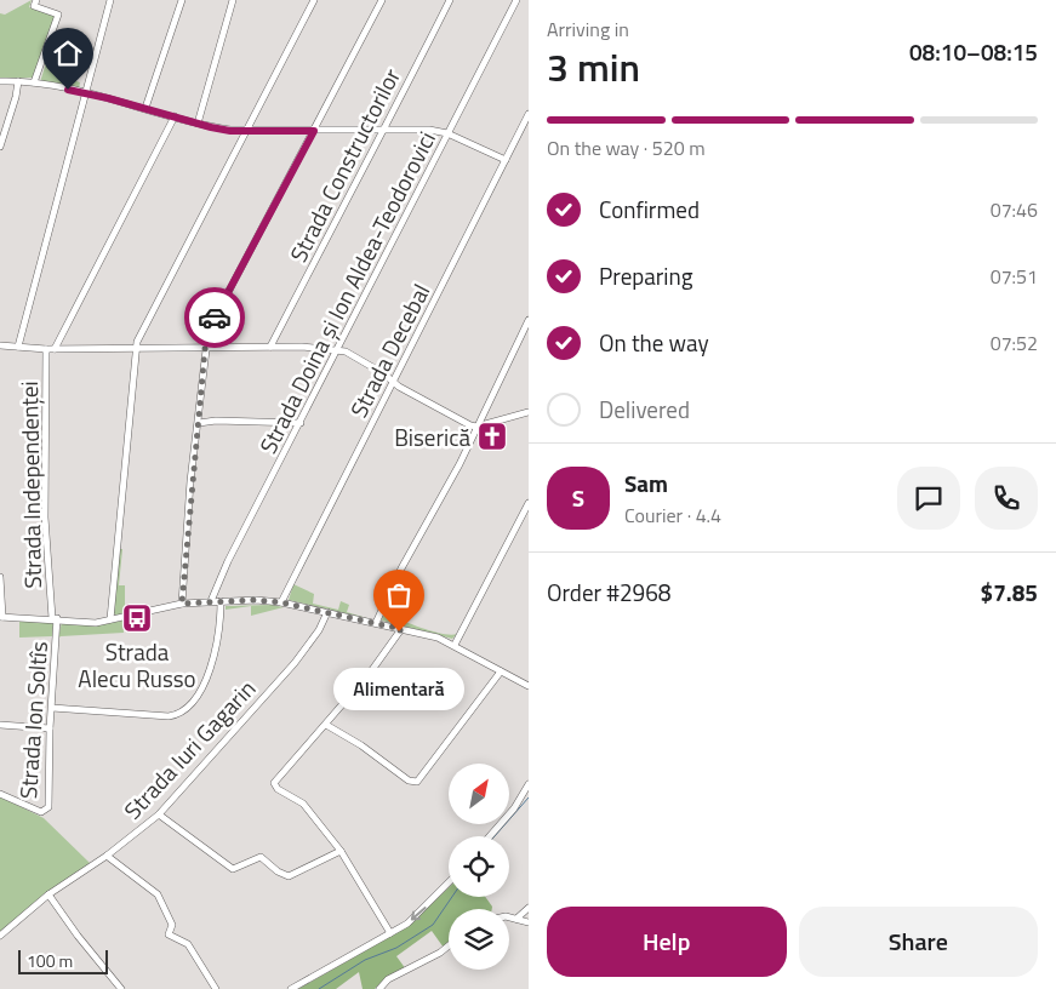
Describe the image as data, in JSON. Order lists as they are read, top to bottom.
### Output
{
  "streets": {
    "street": [
      "Strada Constructorilor",
      "Strada Doina și Ion Aldea-Teodorovici",
      "Strada Decebal",
      "Strada Independenței",
      "Strada Ion Soltîs",
      "Strada Iuri Gagarin"
    ]
  },
  "crossings": [
    ["Strada Independenței", "Strada Ion Soltîs"]
  ],
  "places": {
    "church": ["Biserică"],
    "bus stop": ["Strada Alecu Russo"],
    "other": ["Alimentară"]
  },
  "scale_bar": "100 m",
  "north": "top right",
  "page": {
    "heading": ["3 min", "Arriving in", "08:10–08:15"],
    "panel": [
      "Sam",
      "Courier · 4.4",
      "Order #2968",
      "$7.85"
    ],
    "bar": "On the way · 520 m",
    "list": [
      ["Confirmed", "07:46"],
      ["Preparing", "07:51"],
      ["On the way", "07:52"],
      "Delivered"
    ],
    "round": "S",
    "bubble": "Alimentară",
    "buttons": ["Help", "Share"],
    "scale": "100 m"
  }
}
